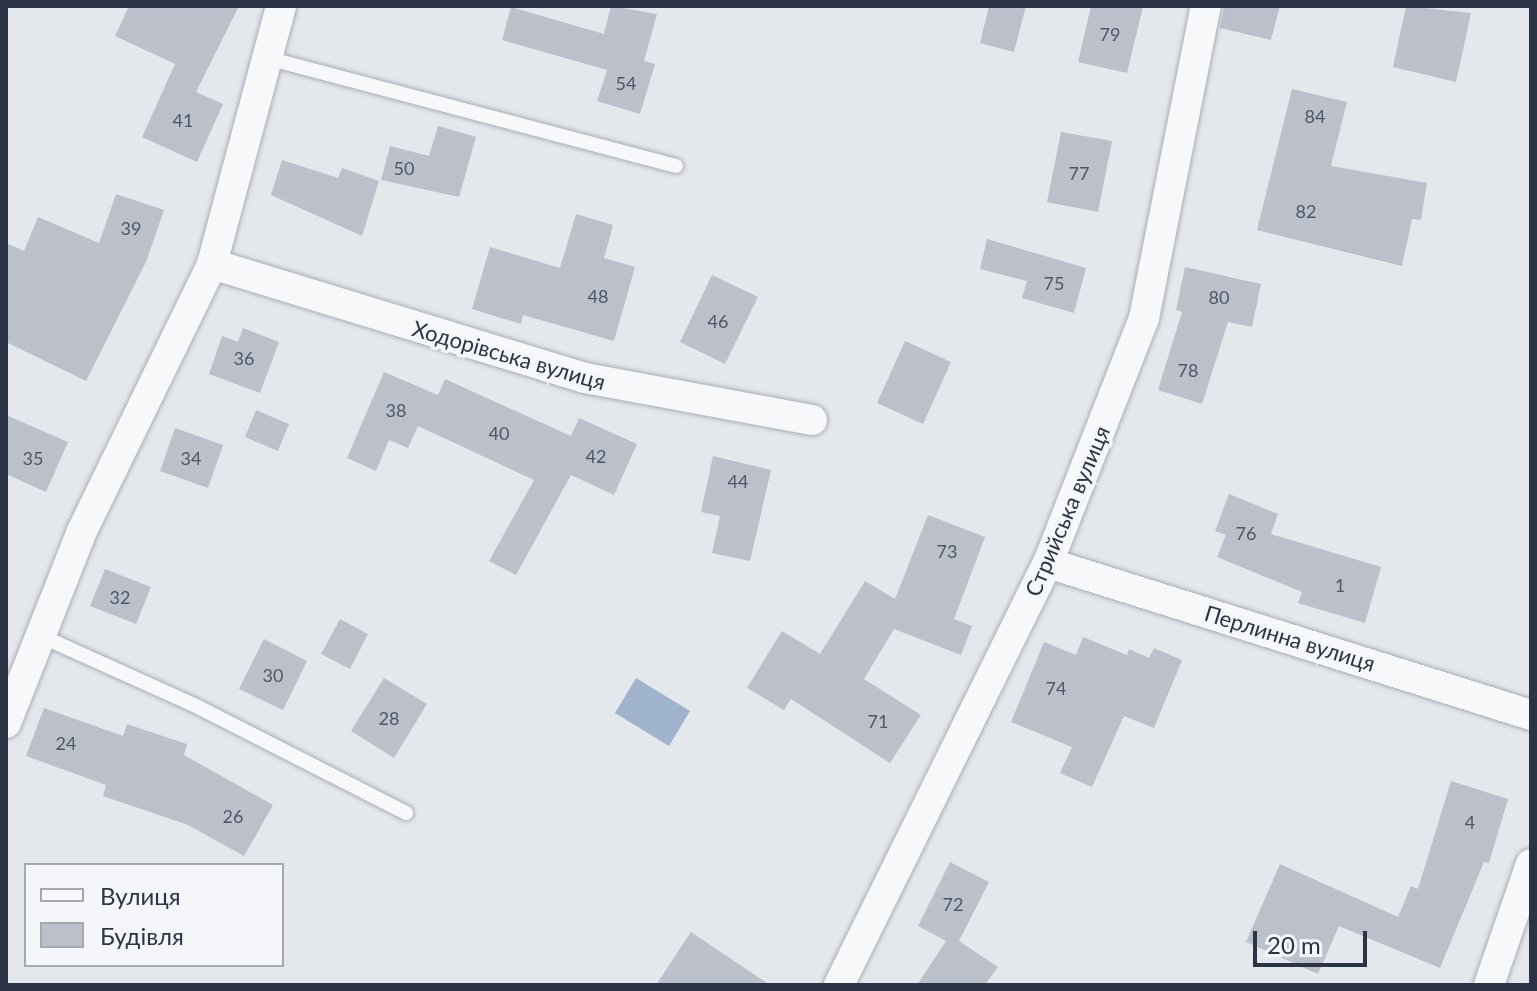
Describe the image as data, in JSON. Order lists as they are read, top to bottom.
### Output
{
  "streets": {
    "street": ["Ходорівська вулиця", "Стрийська вулиця", "Перлинна вулиця"]
  },
  "crossings": [
    ["Стрийська вулиця", "Перлинна вулиця"]
  ],
  "house_numbers": [
    "79",
    "54",
    "84",
    "41",
    "50",
    "77",
    "82",
    "39",
    "75",
    "48",
    "80",
    "46",
    "36",
    "78",
    "38",
    "40",
    "42",
    "35",
    "34",
    "44",
    "76",
    "73",
    "1",
    "32",
    "30",
    "74",
    "28",
    "71",
    "24",
    "26",
    "4",
    "72"
  ],
  "legend": ["Вулиця", "Будівля"],
  "scale_bar": "20 m"
}
